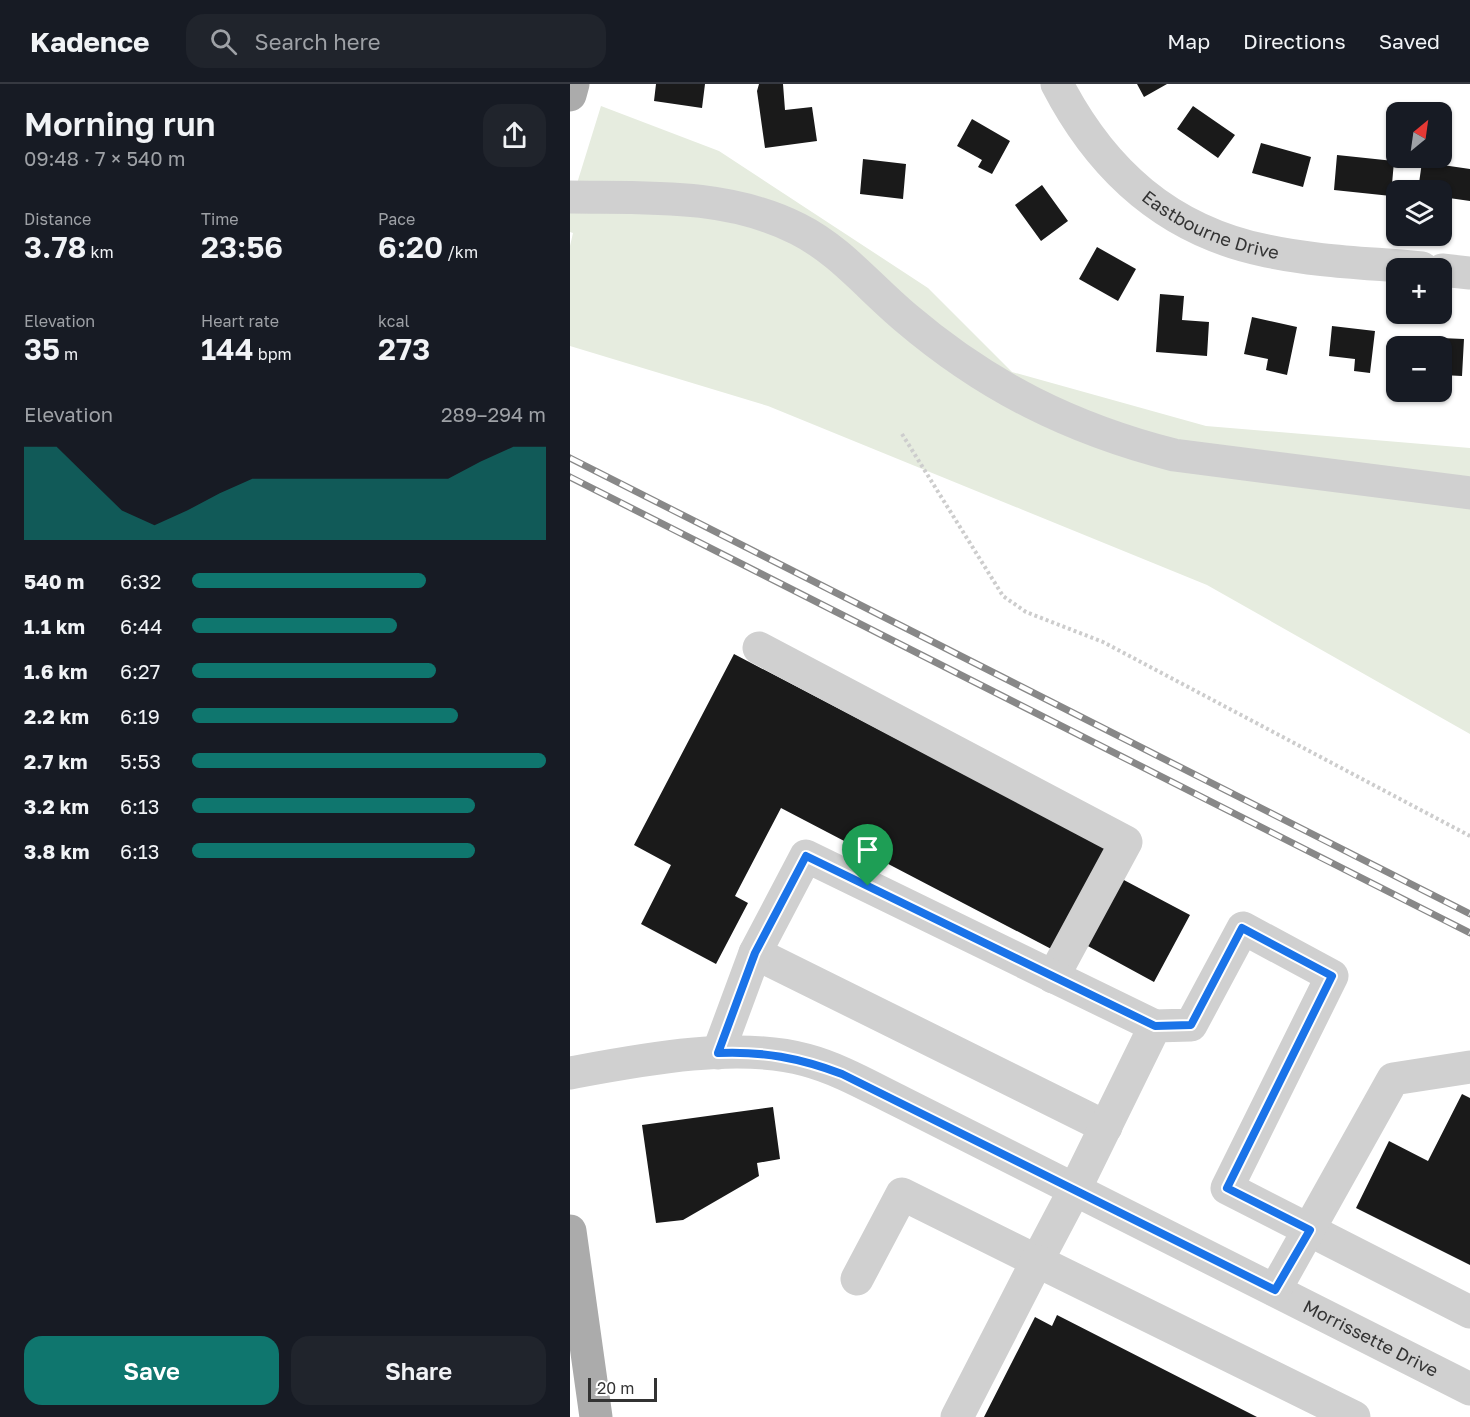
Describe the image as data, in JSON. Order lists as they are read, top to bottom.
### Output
{
  "streets": {
    "street": ["Eastbourne Drive", "Morrissette Drive"]
  },
  "scale_bar": "20 m",
  "north": "top right",
  "page": {
    "header": "Kadence",
    "search": "Search here",
    "nav": ["Map", "Directions", "Saved"],
    "heading": ["Morning run", "09:48 · 7 × 540 m"],
    "map_buttons": ["+", "−"],
    "stats": [
      ["Distance", "3.78 km"],
      ["Time", "23:56"],
      ["Pace", "6:20 /km"],
      ["Elevation", "35 m"],
      ["Heart rate", "144 bpm"],
      ["kcal", "273"]
    ],
    "chart": ["Elevation", "289–294 m"],
    "list": [
      {
        "name": "540 m",
        "note": "6:32"
      },
      {
        "name": "1.1 km",
        "note": "6:44"
      },
      {
        "name": "1.6 km",
        "note": "6:27"
      },
      {
        "name": "2.2 km",
        "note": "6:19"
      },
      {
        "name": "2.7 km",
        "note": "5:53"
      },
      {
        "name": "3.2 km",
        "note": "6:13"
      },
      {
        "name": "3.8 km",
        "note": "6:13"
      }
    ],
    "buttons": ["Save", "Share"],
    "scale": "20 m"
  }
}
